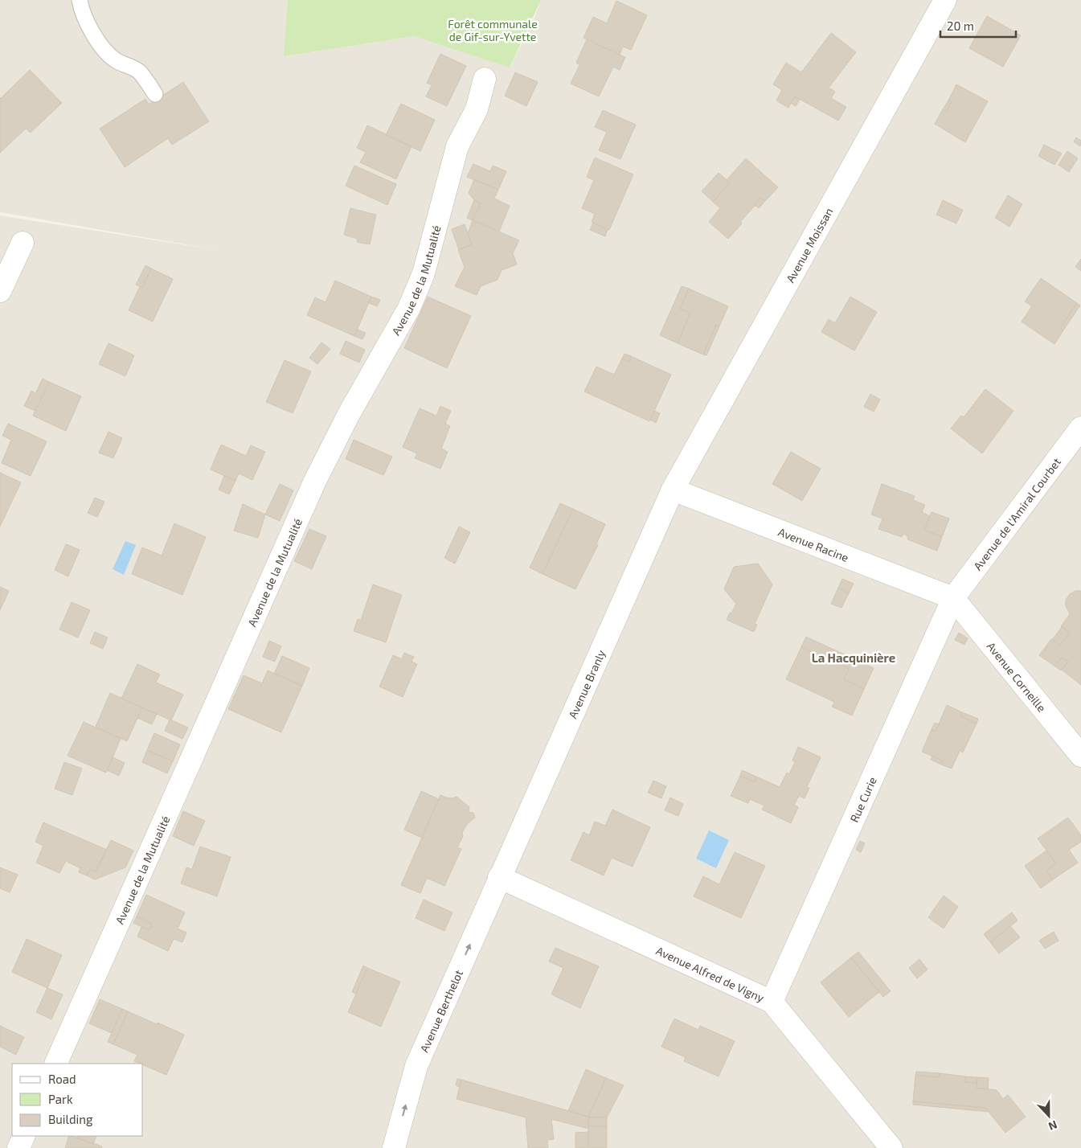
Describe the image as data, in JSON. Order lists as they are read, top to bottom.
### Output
{
  "streets": {
    "street": [
      "Avenue Moissan",
      "Avenue de la Mutualité",
      "Avenue de l'Amiral Courbet",
      "Avenue Racine",
      "Avenue Corneille",
      "Avenue Branly",
      "Rue Curie",
      "Avenue Alfred de Vigny",
      "Avenue Berthelot"
    ]
  },
  "crossings": [
    ["Avenue Moissan", "Avenue Racine"],
    ["Avenue Moissan", "Avenue Branly"],
    ["Avenue de l'Amiral Courbet", "Avenue Racine"],
    ["Avenue de l'Amiral Courbet", "Avenue Corneille"],
    ["Avenue de l'Amiral Courbet", "Rue Curie"],
    ["Avenue Racine", "Avenue Corneille"],
    ["Avenue Racine", "Avenue Branly"],
    ["Avenue Racine", "Rue Curie"],
    ["Avenue Corneille", "Rue Curie"],
    ["Avenue Branly", "Avenue Alfred de Vigny"],
    ["Avenue Branly", "Avenue Berthelot"],
    ["Rue Curie", "Avenue Alfred de Vigny"],
    ["Avenue Alfred de Vigny", "Avenue Berthelot"]
  ],
  "one_way": ["Avenue Berthelot"],
  "districts": ["La Hacquinière"],
  "parks": ["Forêt communale de Gif-sur-Yvette"],
  "legend": ["Road", "Park", "Building"],
  "scale_bar": "20 m",
  "north": "bottom"
}
